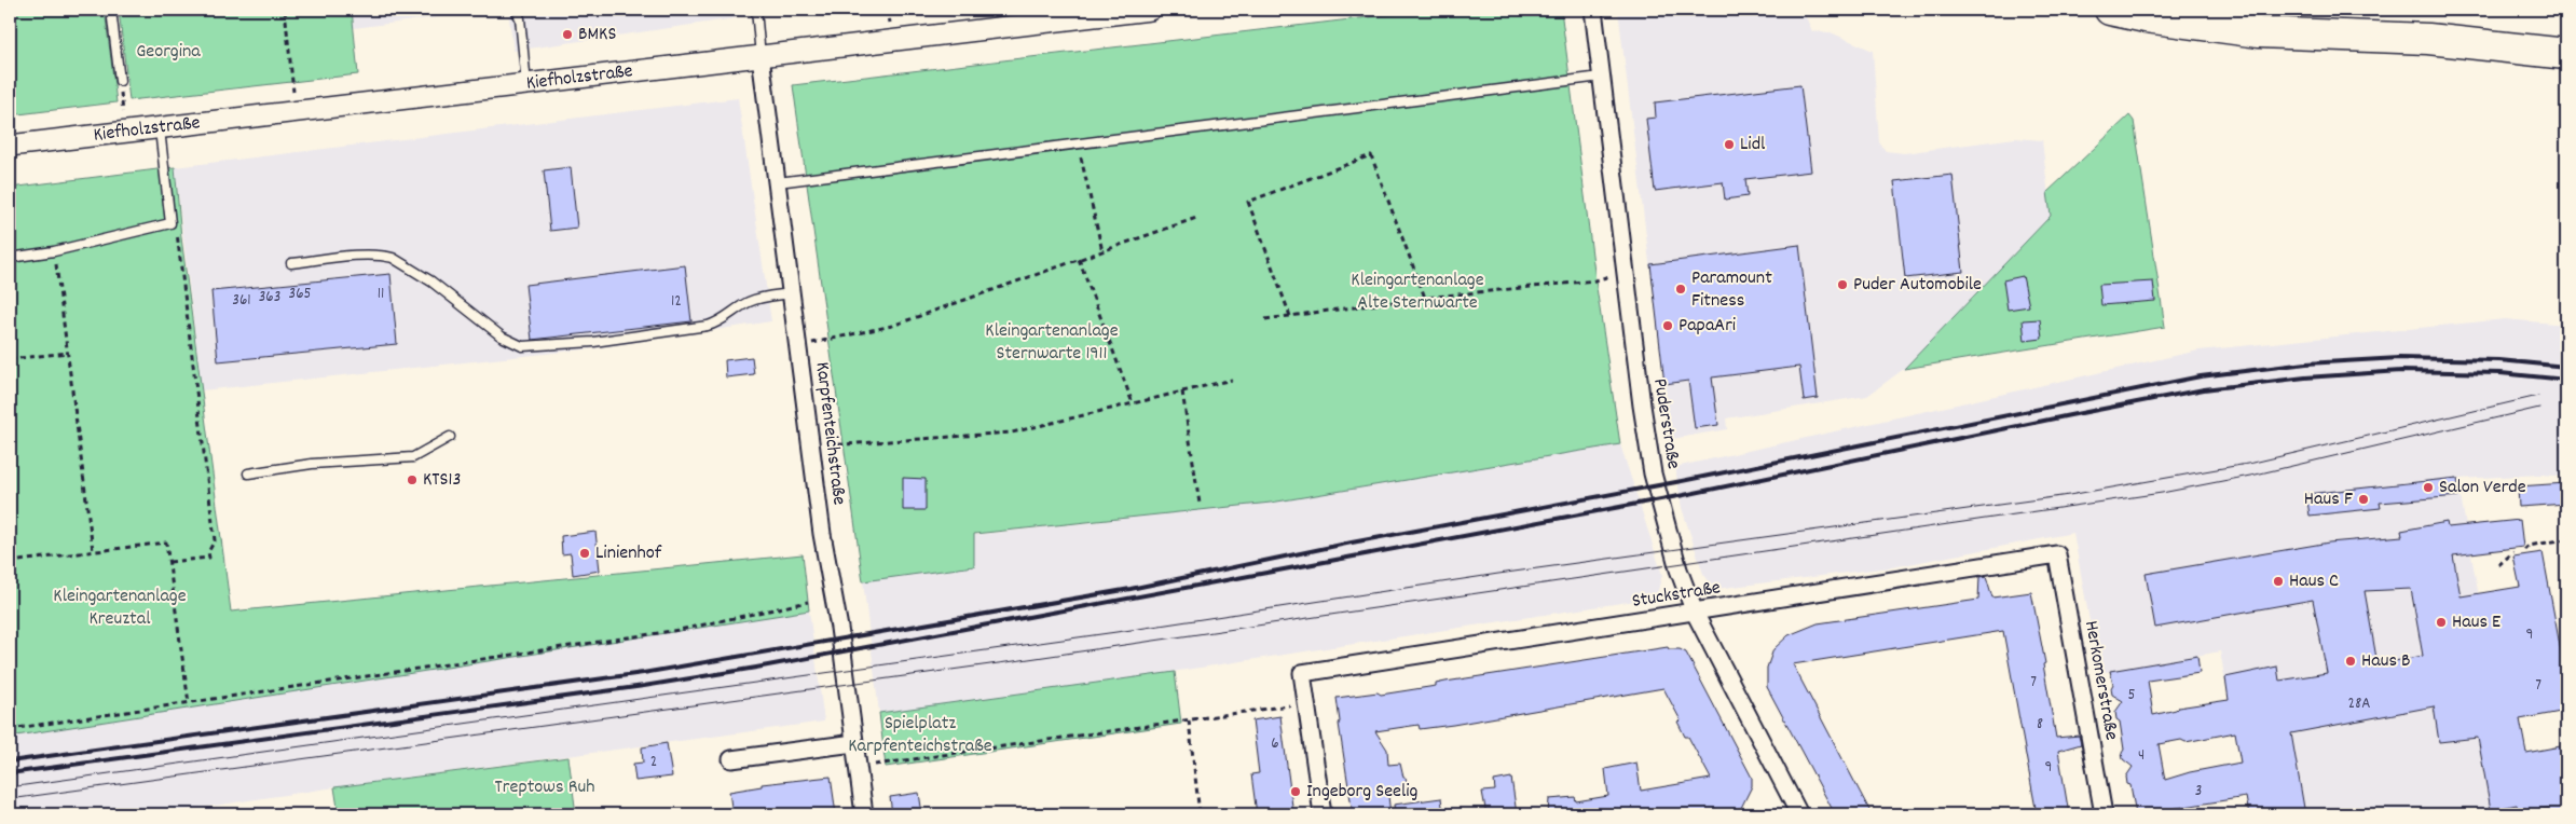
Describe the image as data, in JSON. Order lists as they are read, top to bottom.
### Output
{
  "streets": {
    "street": [
      "Kiefholzstraße",
      "Puderstraße",
      "Karpfenteichstraße",
      "Stuckstraße",
      "Herkomerstraße"
    ]
  },
  "crossings": [
    ["Kiefholzstraße", "Karpfenteichstraße"],
    ["Puderstraße", "Stuckstraße"],
    ["Stuckstraße", "Herkomerstraße"]
  ],
  "parks": [
    "Georgina",
    "Kleingartenanlage Alte Sternwarte",
    "Kleingartenanlage Sternwarte 1911",
    "Kleingartenanlage Kreuztal",
    "Spielplatz Karpfenteichstraße",
    "Treptows Ruh"
  ],
  "places": [
    "BMKS",
    "Lidl",
    "Puder Automobile",
    "Paramount Fitness",
    "PapaAri",
    "KTS13",
    "Salon Verde",
    "Haus F",
    "Linienhof",
    "Haus C",
    "Haus E",
    "Haus B",
    "Ingeborg Seelig"
  ],
  "house_numbers": [
    "365",
    "11",
    "363",
    "361",
    "12",
    "9",
    "7",
    "7",
    "5",
    "28A",
    "8",
    "6",
    "4",
    "2",
    "9",
    "3"
  ]
}
